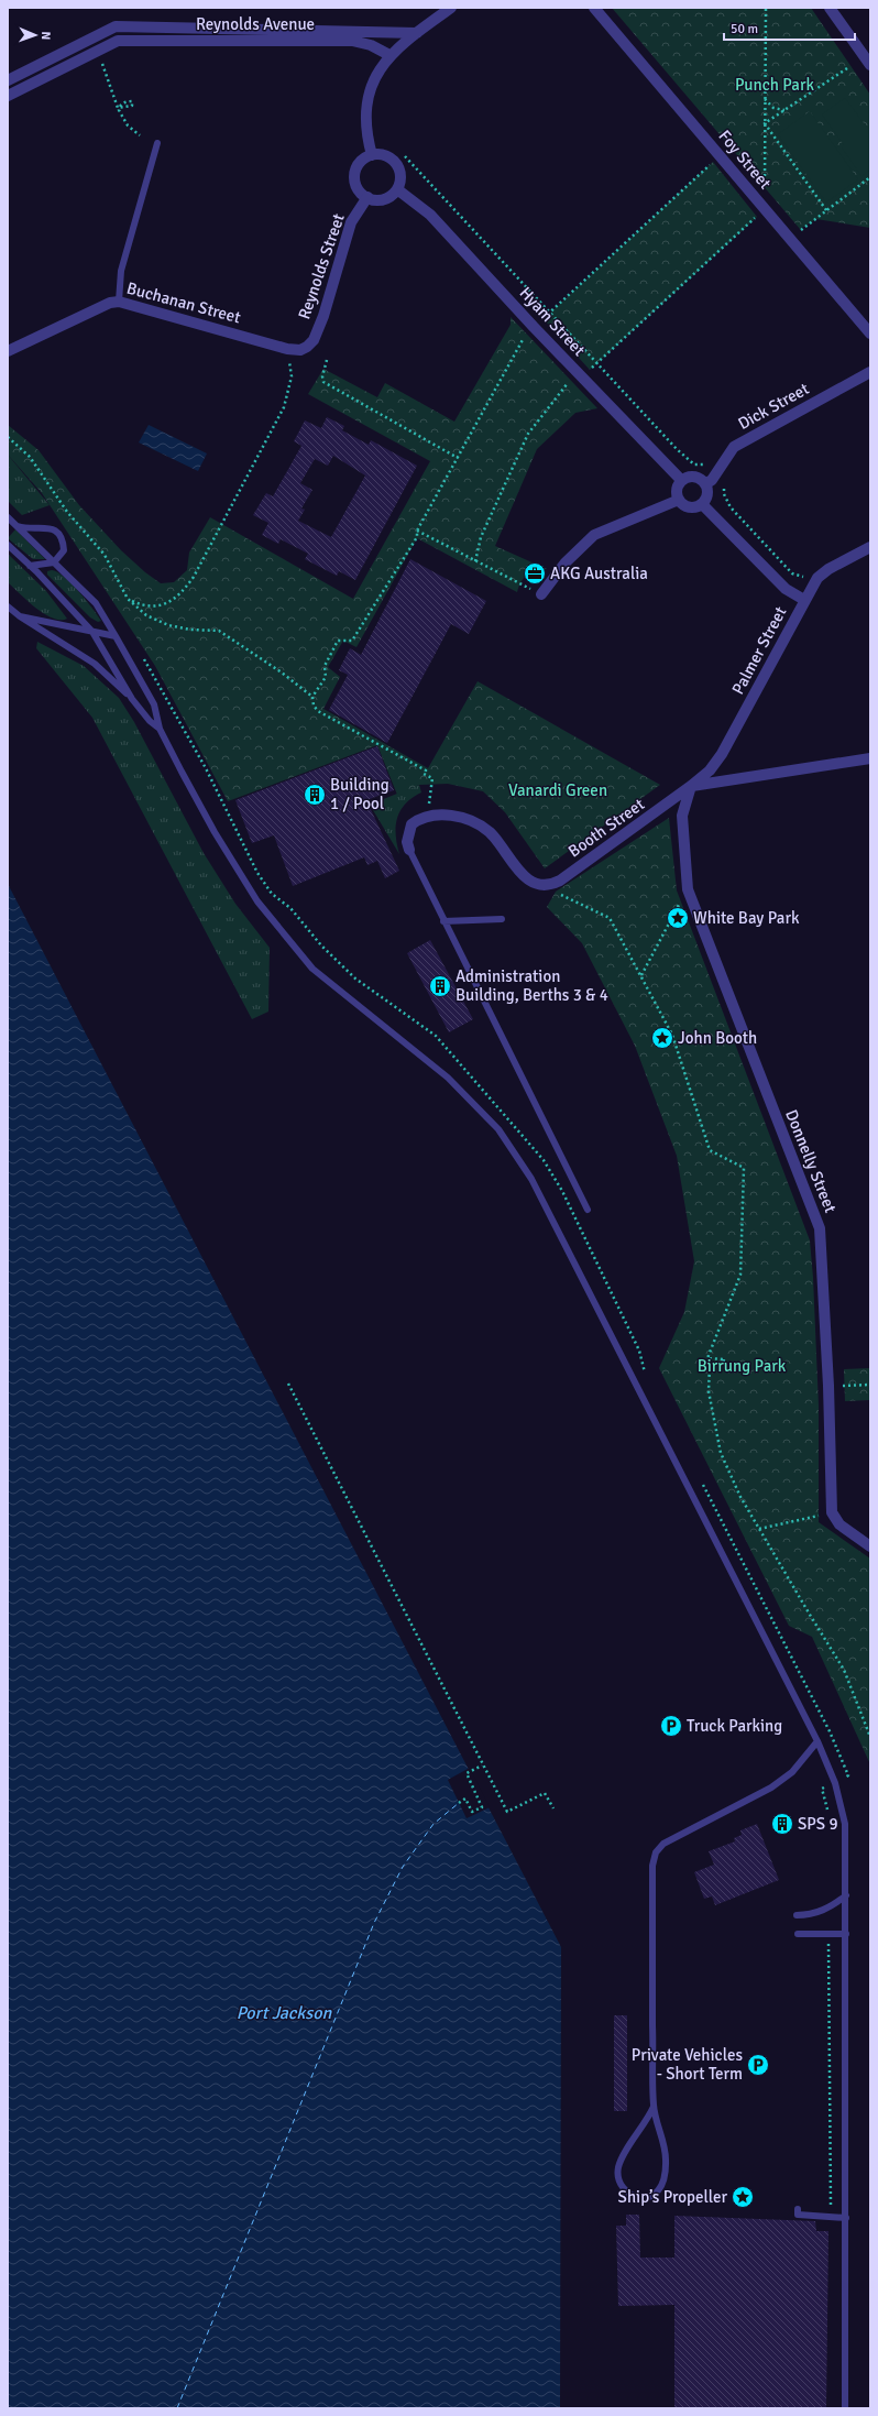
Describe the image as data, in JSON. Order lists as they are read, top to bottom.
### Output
{
  "streets": {
    "street": [
      "Reynolds Avenue",
      "Foy Street",
      "Reynolds Street",
      "Buchanan Street",
      "Hyam Street",
      "Dick Street",
      "Palmer Street",
      "Booth Street",
      "Donnelly Street"
    ]
  },
  "crossings": [
    ["Reynolds Street", "Buchanan Street"],
    ["Reynolds Street", "Hyam Street"],
    ["Hyam Street", "Dick Street"],
    ["Palmer Street", "Booth Street"],
    ["Palmer Street", "Donnelly Street"],
    ["Booth Street", "Donnelly Street"]
  ],
  "water": ["Port Jackson"],
  "parks": ["Punch Park", "Vanardi Green", "Birrung Park"],
  "places": {
    "office": ["AKG Australia"],
    "building": ["Building 1 / Pool", "Administration Building, Berths 3 & 4", "SPS 9"],
    "place": ["White Bay Park", "John Booth", "Ship’s Propeller"],
    "parking": ["Truck Parking", "Private Vehicles - Short Term"]
  },
  "scale_bar": "50 m",
  "north": "right"
}
